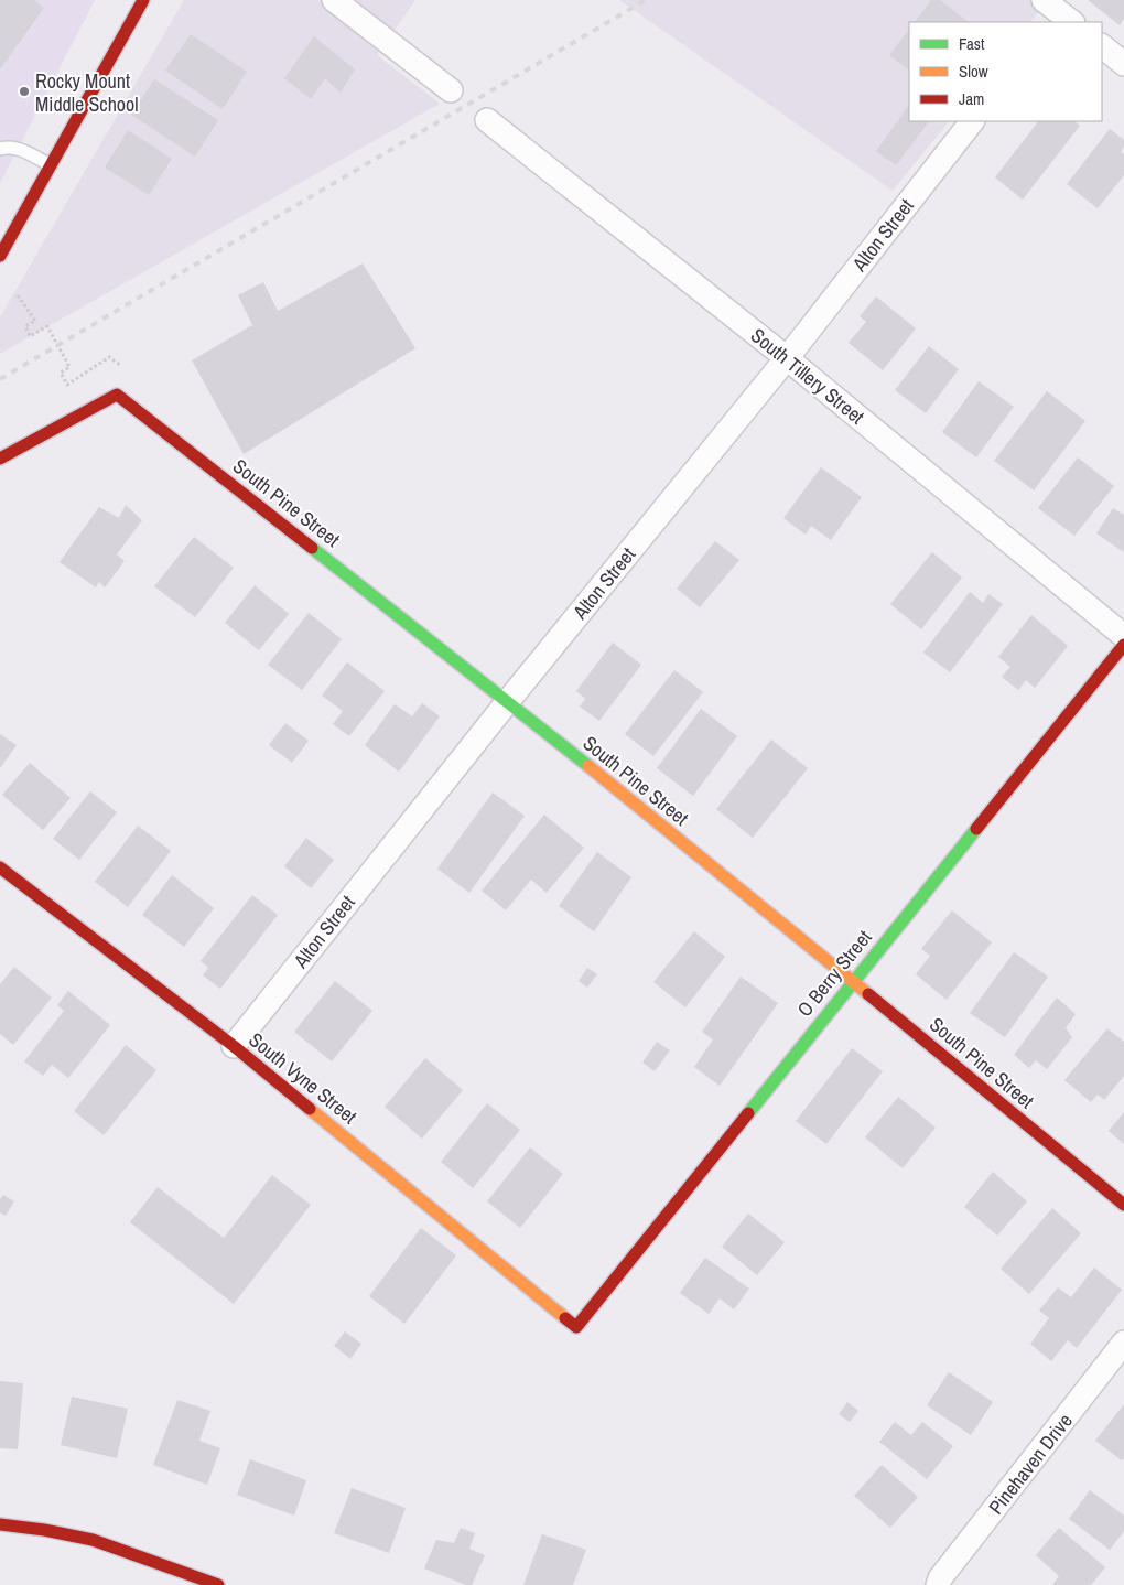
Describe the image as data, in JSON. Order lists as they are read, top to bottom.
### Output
{
  "streets": {
    "street": [
      "Alton Street",
      "South Tillery Street",
      "South Pine Street",
      "O Berry Street",
      "South Vyne Street",
      "Pinehaven Drive"
    ]
  },
  "crossings": [
    ["Alton Street", "South Tillery Street"],
    ["Alton Street", "South Pine Street"],
    ["Alton Street", "South Vyne Street"],
    ["South Pine Street", "O Berry Street"],
    ["O Berry Street", "South Vyne Street"]
  ],
  "places": ["Rocky Mount Middle School"],
  "legend": ["Fast", "Slow", "Jam"]
}
